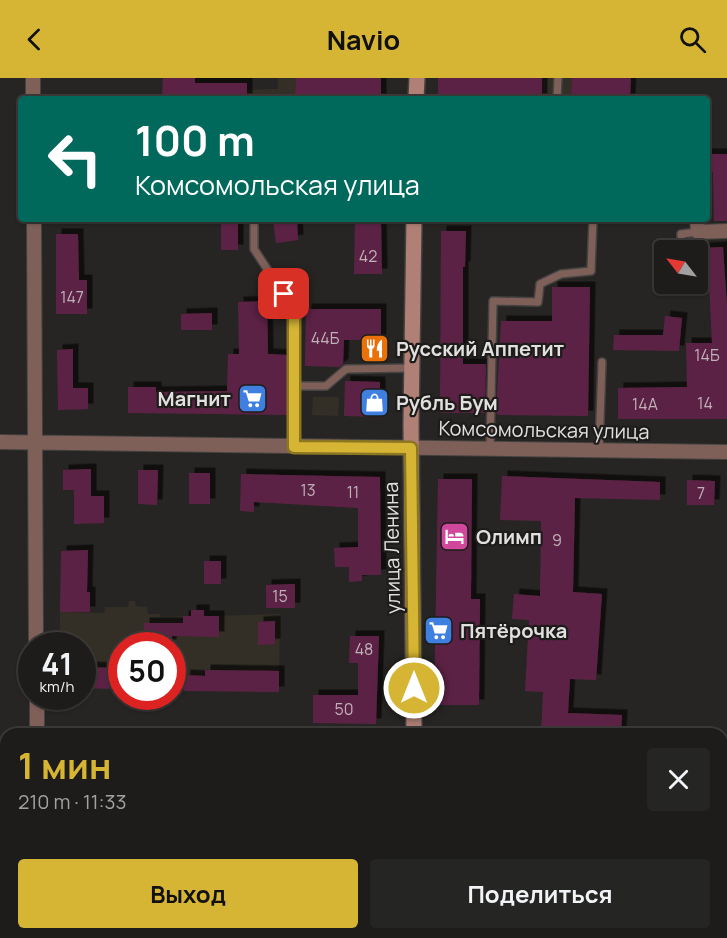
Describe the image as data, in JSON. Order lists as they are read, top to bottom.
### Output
{
  "streets": {
    "main road": ["улица Ленина"],
    "street": ["Комсомольская улица"]
  },
  "crossings": [
    ["Комсомольская улица", "улица Ленина"]
  ],
  "places": {
    "restaurant": ["Русский Аппетит"],
    "supermarket": ["Магнит", "Пятёрочка"],
    "shop": ["Рубль Бум"],
    "hotel": ["Олимп"]
  },
  "house_numbers": [
    "42",
    "147",
    "44Б",
    "14Б",
    "14",
    "14А",
    "13",
    "11",
    "7",
    "9",
    "15",
    "48",
    "50"
  ],
  "north": "top left",
  "page": {
    "header": "Navio",
    "turn": ["100 m", "Комсомольская улица"],
    "speed": "41 km/h",
    "limit": "50",
    "heading": ["1 мин", "210 m · 11:33"],
    "buttons": ["Выход", "Поделиться"]
  }
}
